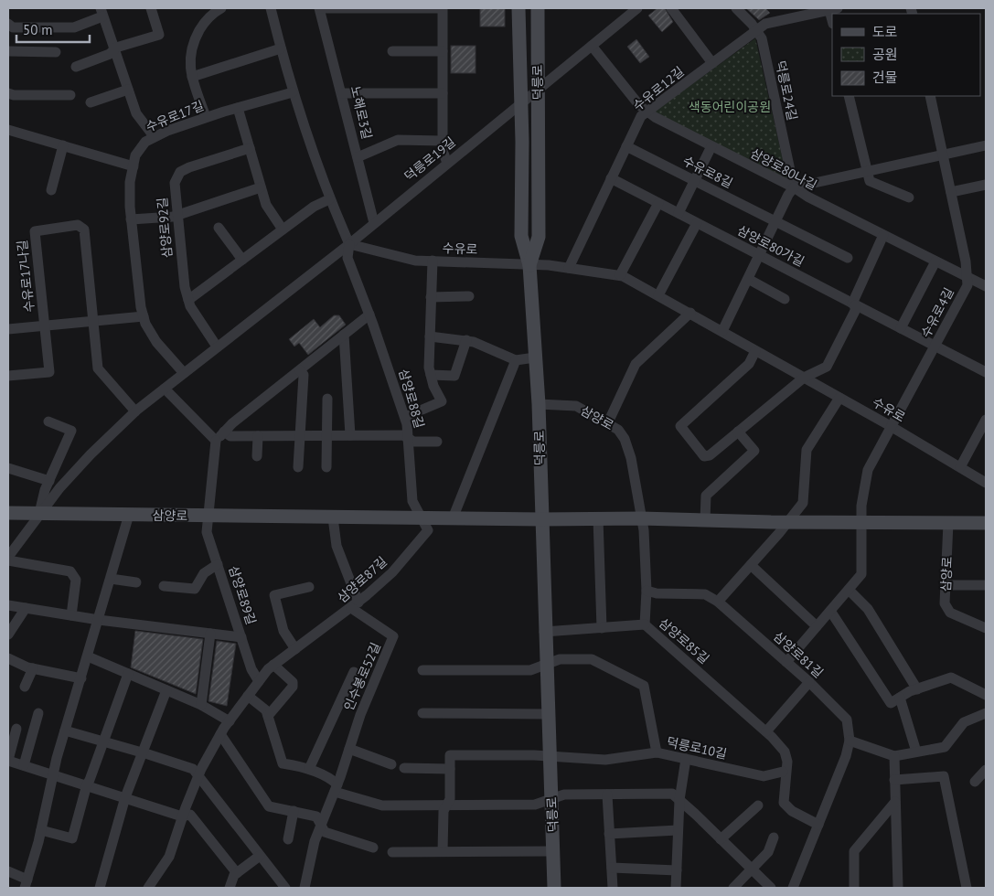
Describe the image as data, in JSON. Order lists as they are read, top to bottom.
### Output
{
  "streets": {
    "main road": ["덕릉로", "삼양로"],
    "street": [
      "수유로12길",
      "덕릉로24길",
      "노해로3길",
      "수유로17길",
      "덕릉로19길",
      "삼양로80나길",
      "수유로8길",
      "삼양로92길",
      "삼양로80가길",
      "수유로",
      "수유로17나길",
      "수유로4길",
      "삼양로88길",
      "삼양로87길",
      "삼양로89길",
      "삼양로85길",
      "삼양로81길",
      "인수봉로52길",
      "덕릉로10길"
    ]
  },
  "crossings": [
    ["덕릉로", "덕릉로19길"],
    ["덕릉로", "수유로"],
    ["덕릉로", "삼양로"],
    ["덕릉로", "덕릉로10길"],
    ["수유로12길", "덕릉로24길"],
    ["수유로12길", "삼양로80나길"],
    ["수유로12길", "수유로8길"],
    ["수유로12길", "삼양로80가길"],
    ["수유로12길", "수유로"],
    ["덕릉로24길", "삼양로80나길"],
    ["노해로3길", "덕릉로19길"],
    ["수유로17길", "수유로17나길"],
    ["덕릉로19길", "삼양로80나길"],
    ["덕릉로19길", "수유로"],
    ["덕릉로19길", "삼양로88길"],
    ["삼양로80나길", "수유로4길"],
    ["삼양로80가길", "수유로4길"],
    ["수유로", "수유로4길"],
    ["수유로", "삼양로88길"],
    ["삼양로88길", "삼양로"],
    ["삼양로88길", "삼양로87길"],
    ["삼양로", "삼양로87길"],
    ["삼양로", "삼양로89길"],
    ["삼양로", "삼양로85길"],
    ["삼양로87길", "삼양로89길"],
    ["삼양로87길", "인수봉로52길"],
    ["삼양로85길", "삼양로81길"]
  ],
  "parks": ["색동어린이공원"],
  "legend": ["도로", "공원", "건물"],
  "scale_bar": "50 m"
}
